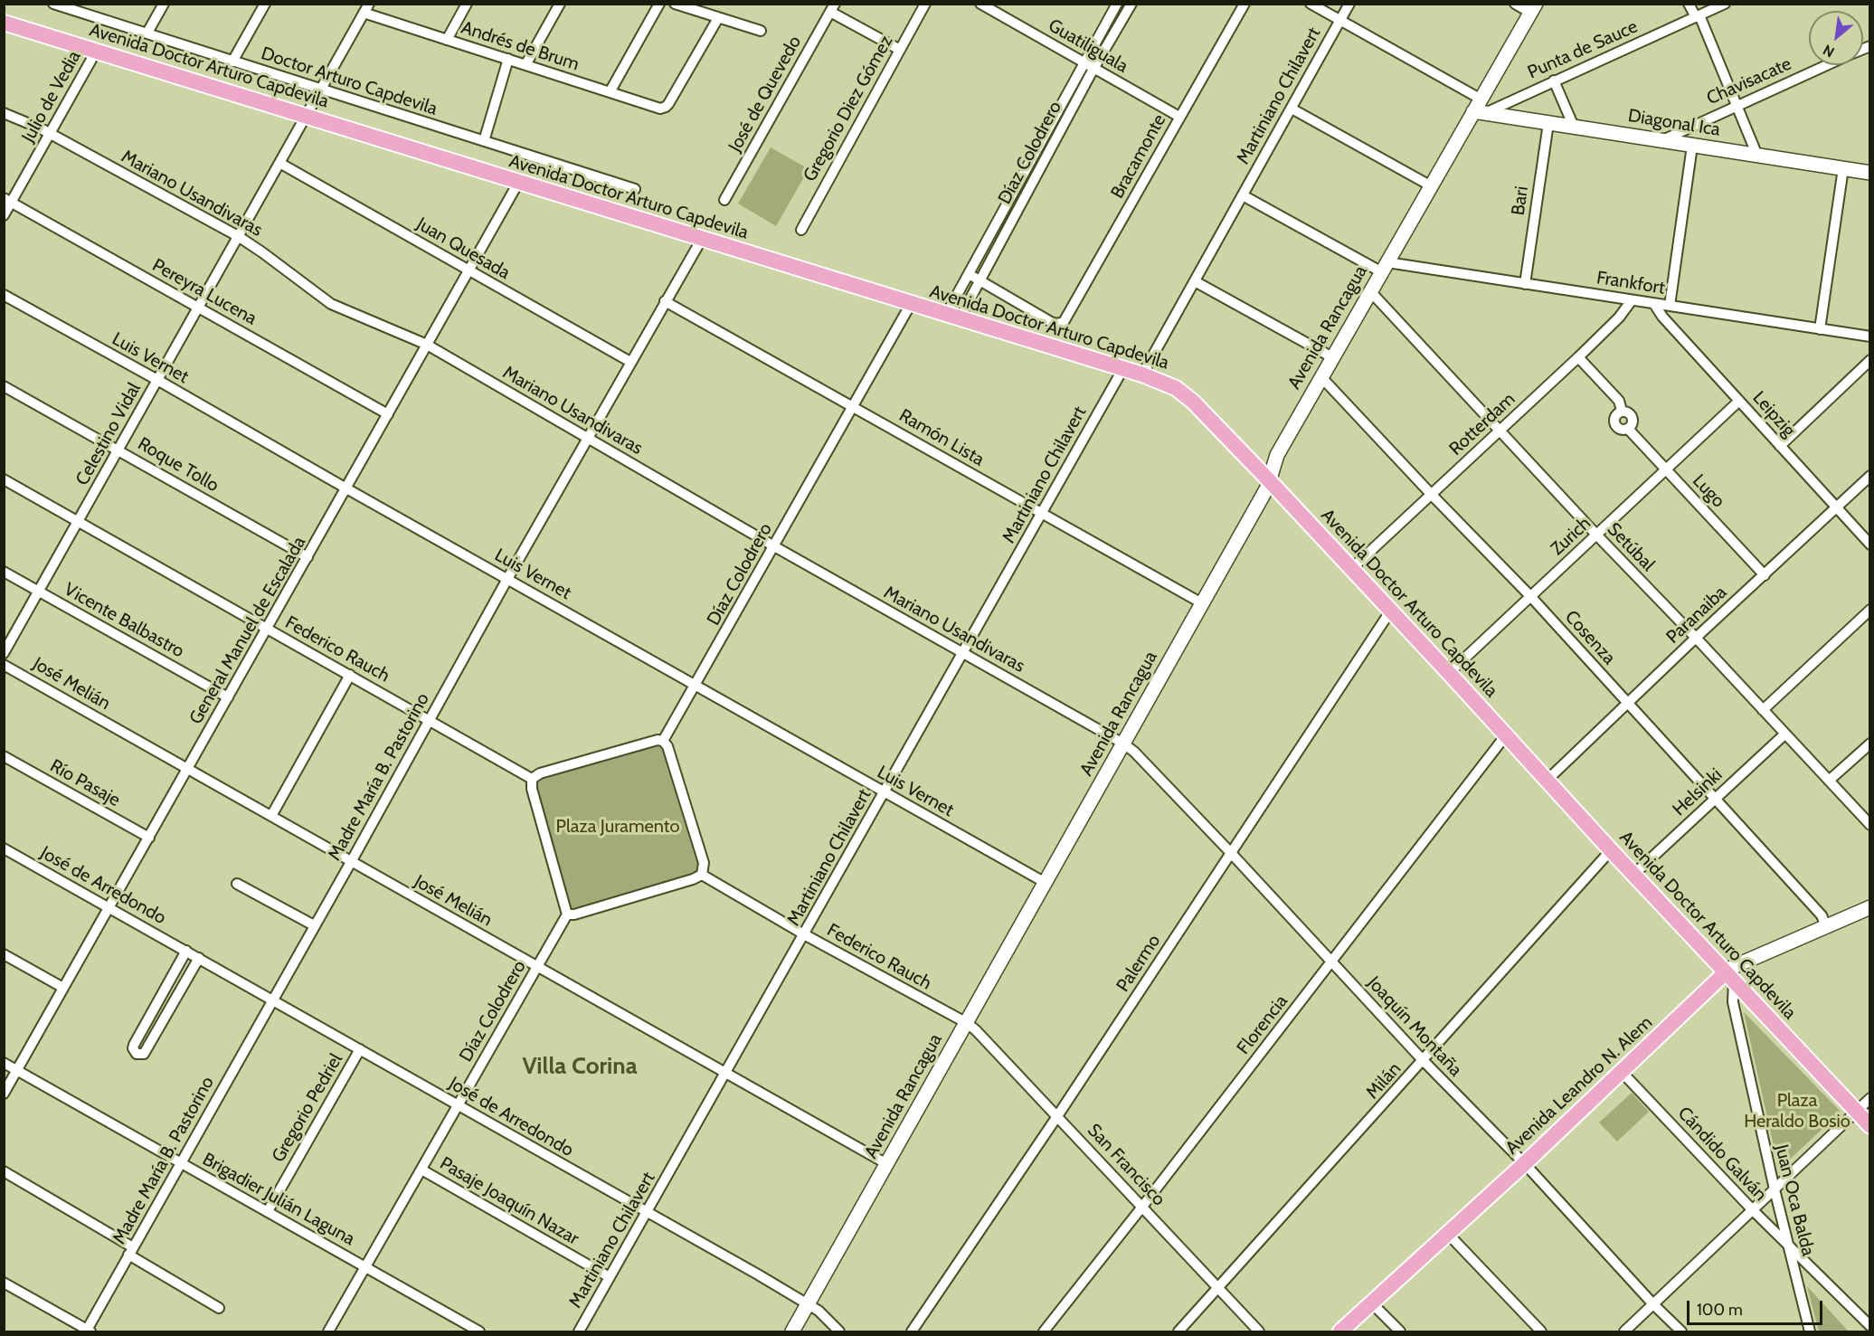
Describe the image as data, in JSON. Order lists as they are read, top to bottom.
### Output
{
  "streets": {
    "main road": [
      "Avenida Doctor Arturo Capdevila",
      "Diagonal Ica",
      "Avenida Rancagua",
      "Avenida Leandro N. Alem"
    ],
    "street": [
      "Andrés de Brum",
      "Guatiliguala",
      "Punta de Sauce",
      "Doctor Arturo Capdevila",
      "Chavisacate",
      "José de Quevedo",
      "Martiniano Chilavert",
      "Julio de Vedia",
      "Gregorio Diez Gómez",
      "Díaz Colodrero",
      "Bracamonte",
      "Mariano Usandivaras",
      "Bari",
      "Juan Quesada",
      "Frankfort",
      "Pereyra Lucena",
      "Luis Vernet",
      "Leipzig",
      "Rotterdam",
      "Celestino Vidal",
      "Ramón Lista",
      "Roque Tollo",
      "Lugo",
      "Zurich",
      "Setúbal",
      "Paranaiba",
      "Vicente Balbastro",
      "General Manuel de Escalada",
      "Cosenza",
      "Federico Rauch",
      "José Melián",
      "Madre María B. Pastorino",
      "Río Pasaje",
      "Helsinki",
      "José de Arredondo",
      "Palermo",
      "Florencia",
      "Joaquín Montaña",
      "Milán",
      "Gregorio Pedriel",
      "Cándido Galván",
      "San Francisco",
      "Brigadier Julián Laguna",
      "Juan Oca Balda",
      "Pasaje Joaquín Nazar"
    ]
  },
  "crossings": [
    ["Andrés de Brum", "Celestino Vidal"],
    ["Guatiliguala", "Díaz Colodrero"],
    ["Guatiliguala", "Bracamonte"],
    ["Punta de Sauce", "Diagonal Ica"],
    ["Punta de Sauce", "Avenida Rancagua"],
    ["Avenida Doctor Arturo Capdevila", "Martiniano Chilavert"],
    ["Avenida Doctor Arturo Capdevila", "Julio de Vedia"],
    ["Avenida Doctor Arturo Capdevila", "Díaz Colodrero"],
    ["Avenida Doctor Arturo Capdevila", "Avenida Rancagua"],
    ["Avenida Doctor Arturo Capdevila", "Rotterdam"],
    ["Avenida Doctor Arturo Capdevila", "Celestino Vidal"],
    ["Avenida Doctor Arturo Capdevila", "Zurich"],
    ["Avenida Doctor Arturo Capdevila", "Paranaiba"],
    ["Avenida Doctor Arturo Capdevila", "General Manuel de Escalada"],
    ["Avenida Doctor Arturo Capdevila", "Madre María B. Pastorino"],
    ["Avenida Doctor Arturo Capdevila", "Helsinki"],
    ["Avenida Doctor Arturo Capdevila", "Palermo"],
    ["Avenida Doctor Arturo Capdevila", "Florencia"],
    ["Avenida Doctor Arturo Capdevila", "Milán"],
    ["Avenida Doctor Arturo Capdevila", "Avenida Leandro N. Alem"],
    ["Avenida Doctor Arturo Capdevila", "Juan Oca Balda"],
    ["Doctor Arturo Capdevila", "Celestino Vidal"],
    ["Chavisacate", "Diagonal Ica"],
    ["Martiniano Chilavert", "Mariano Usandivaras"],
    ["Martiniano Chilavert", "Luis Vernet"],
    ["Martiniano Chilavert", "Ramón Lista"],
    ["Martiniano Chilavert", "Federico Rauch"],
    ["Martiniano Chilavert", "José Melián"],
    ["Martiniano Chilavert", "José de Arredondo"],
    ["Martiniano Chilavert", "Pasaje Joaquín Nazar"],
    ["Julio de Vedia", "Mariano Usandivaras"],
    ["Julio de Vedia", "Pereyra Lucena"],
    ["Diagonal Ica", "Bari"],
    ["Diagonal Ica", "Avenida Rancagua"],
    ["Díaz Colodrero", "Bracamonte"],
    ["Díaz Colodrero", "Mariano Usandivaras"],
    ["Díaz Colodrero", "Luis Vernet"],
    ["Díaz Colodrero", "Ramón Lista"],
    ["Díaz Colodrero", "José Melián"],
    ["Díaz Colodrero", "José de Arredondo"],
    ["Díaz Colodrero", "Brigadier Julián Laguna"],
    ["Díaz Colodrero", "Pasaje Joaquín Nazar"],
    ["Mariano Usandivaras", "Avenida Rancagua"],
    ["Mariano Usandivaras", "Celestino Vidal"],
    ["Mariano Usandivaras", "General Manuel de Escalada"],
    ["Mariano Usandivaras", "Madre María B. Pastorino"],
    ["Mariano Usandivaras", "Joaquín Montaña"],
    ["Bari", "Frankfort"],
    ["Juan Quesada", "Celestino Vidal"],
    ["Juan Quesada", "General Manuel de Escalada"],
    ["Juan Quesada", "Madre María B. Pastorino"],
    ["Frankfort", "Avenida Rancagua"],
    ["Frankfort", "Leipzig"],
    ["Frankfort", "Rotterdam"],
    ["Pereyra Lucena", "Celestino Vidal"],
    ["Pereyra Lucena", "General Manuel de Escalada"],
    ["Avenida Rancagua", "Luis Vernet"],
    ["Avenida Rancagua", "Ramón Lista"],
    ["Avenida Rancagua", "Setúbal"],
    ["Avenida Rancagua", "Cosenza"],
    ["Avenida Rancagua", "Federico Rauch"],
    ["Avenida Rancagua", "José Melián"],
    ["Avenida Rancagua", "José de Arredondo"],
    ["Avenida Rancagua", "Joaquín Montaña"],
    ["Avenida Rancagua", "San Francisco"],
    ["Luis Vernet", "Celestino Vidal"],
    ["Luis Vernet", "General Manuel de Escalada"],
    ["Luis Vernet", "Madre María B. Pastorino"],
    ["Leipzig", "Zurich"],
    ["Leipzig", "Paranaiba"],
    ["Rotterdam", "Lugo"],
    ["Rotterdam", "Setúbal"],
    ["Rotterdam", "Cosenza"],
    ["Celestino Vidal", "Roque Tollo"],
    ["Celestino Vidal", "Vicente Balbastro"],
    ["Celestino Vidal", "Federico Rauch"],
    ["Ramón Lista", "Madre María B. Pastorino"],
    ["Roque Tollo", "General Manuel de Escalada"],
    ["Lugo", "Zurich"],
    ["Lugo", "Paranaiba"],
    ["Zurich", "Setúbal"],
    ["Zurich", "Cosenza"],
    ["Setúbal", "Paranaiba"],
    ["Setúbal", "Helsinki"],
    ["Paranaiba", "Cosenza"],
    ["Vicente Balbastro", "General Manuel de Escalada"],
    ["General Manuel de Escalada", "Federico Rauch"],
    ["General Manuel de Escalada", "José Melián"],
    ["General Manuel de Escalada", "Río Pasaje"],
    ["General Manuel de Escalada", "José de Arredondo"],
    ["General Manuel de Escalada", "Brigadier Julián Laguna"],
    ["Cosenza", "Helsinki"],
    ["Cosenza", "Avenida Leandro N. Alem"],
    ["Federico Rauch", "Madre María B. Pastorino"],
    ["Federico Rauch", "San Francisco"],
    ["José Melián", "Madre María B. Pastorino"],
    ["Madre María B. Pastorino", "José de Arredondo"],
    ["Madre María B. Pastorino", "Brigadier Julián Laguna"],
    ["José de Arredondo", "Gregorio Pedriel"],
    ["Palermo", "Joaquín Montaña"],
    ["Palermo", "San Francisco"],
    ["Florencia", "Joaquín Montaña"],
    ["Florencia", "San Francisco"],
    ["Joaquín Montaña", "Milán"],
    ["Joaquín Montaña", "Avenida Leandro N. Alem"],
    ["Milán", "San Francisco"],
    ["Avenida Leandro N. Alem", "Cándido Galván"],
    ["Avenida Leandro N. Alem", "Juan Oca Balda"],
    ["Gregorio Pedriel", "Brigadier Julián Laguna"],
    ["Cándido Galván", "Juan Oca Balda"]
  ],
  "districts": ["Villa Corina"],
  "parks": ["Plaza Juramento", "Plaza Heraldo Bosio"],
  "scale_bar": "100 m",
  "north": "bottom left"
}
